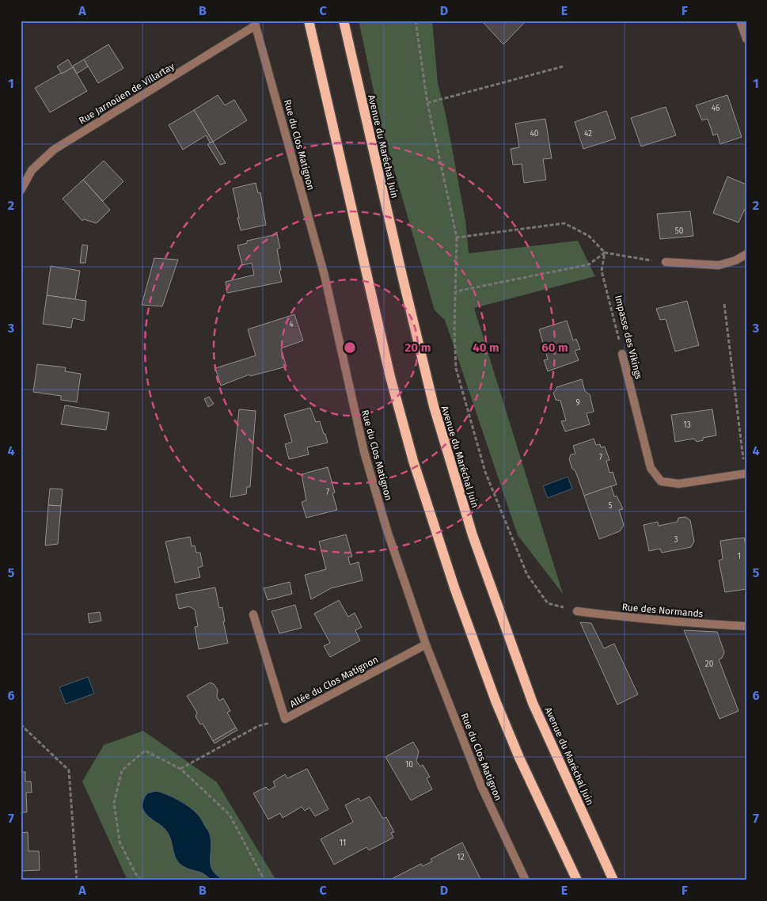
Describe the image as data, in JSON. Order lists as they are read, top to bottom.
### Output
{
  "streets": {
    "main road": ["Avenue du Maréchal Juin"],
    "street": [
      "Rue Jarnoüen de Villartay",
      "Rue du Clos Matignon",
      "Impasse des Vikings",
      "Rue des Normands",
      "Allée du Clos Matignon"
    ]
  },
  "crossings": [
    ["Rue Jarnoüen de Villartay", "Rue du Clos Matignon"],
    ["Rue du Clos Matignon", "Allée du Clos Matignon"]
  ],
  "house_numbers": [
    "46",
    "40",
    "42",
    "50",
    "4",
    "9",
    "13",
    "7",
    "7",
    "5",
    "3",
    "1",
    "20",
    "10",
    "11",
    "12"
  ],
  "grid": {
    "columns": [
      "A",
      "B",
      "C",
      "D",
      "E",
      "F"
    ],
    "rows": [
      "1",
      "2",
      "3",
      "4",
      "5",
      "6",
      "7"
    ]
  },
  "rings": ["20 m", "40 m", "60 m"]
}
